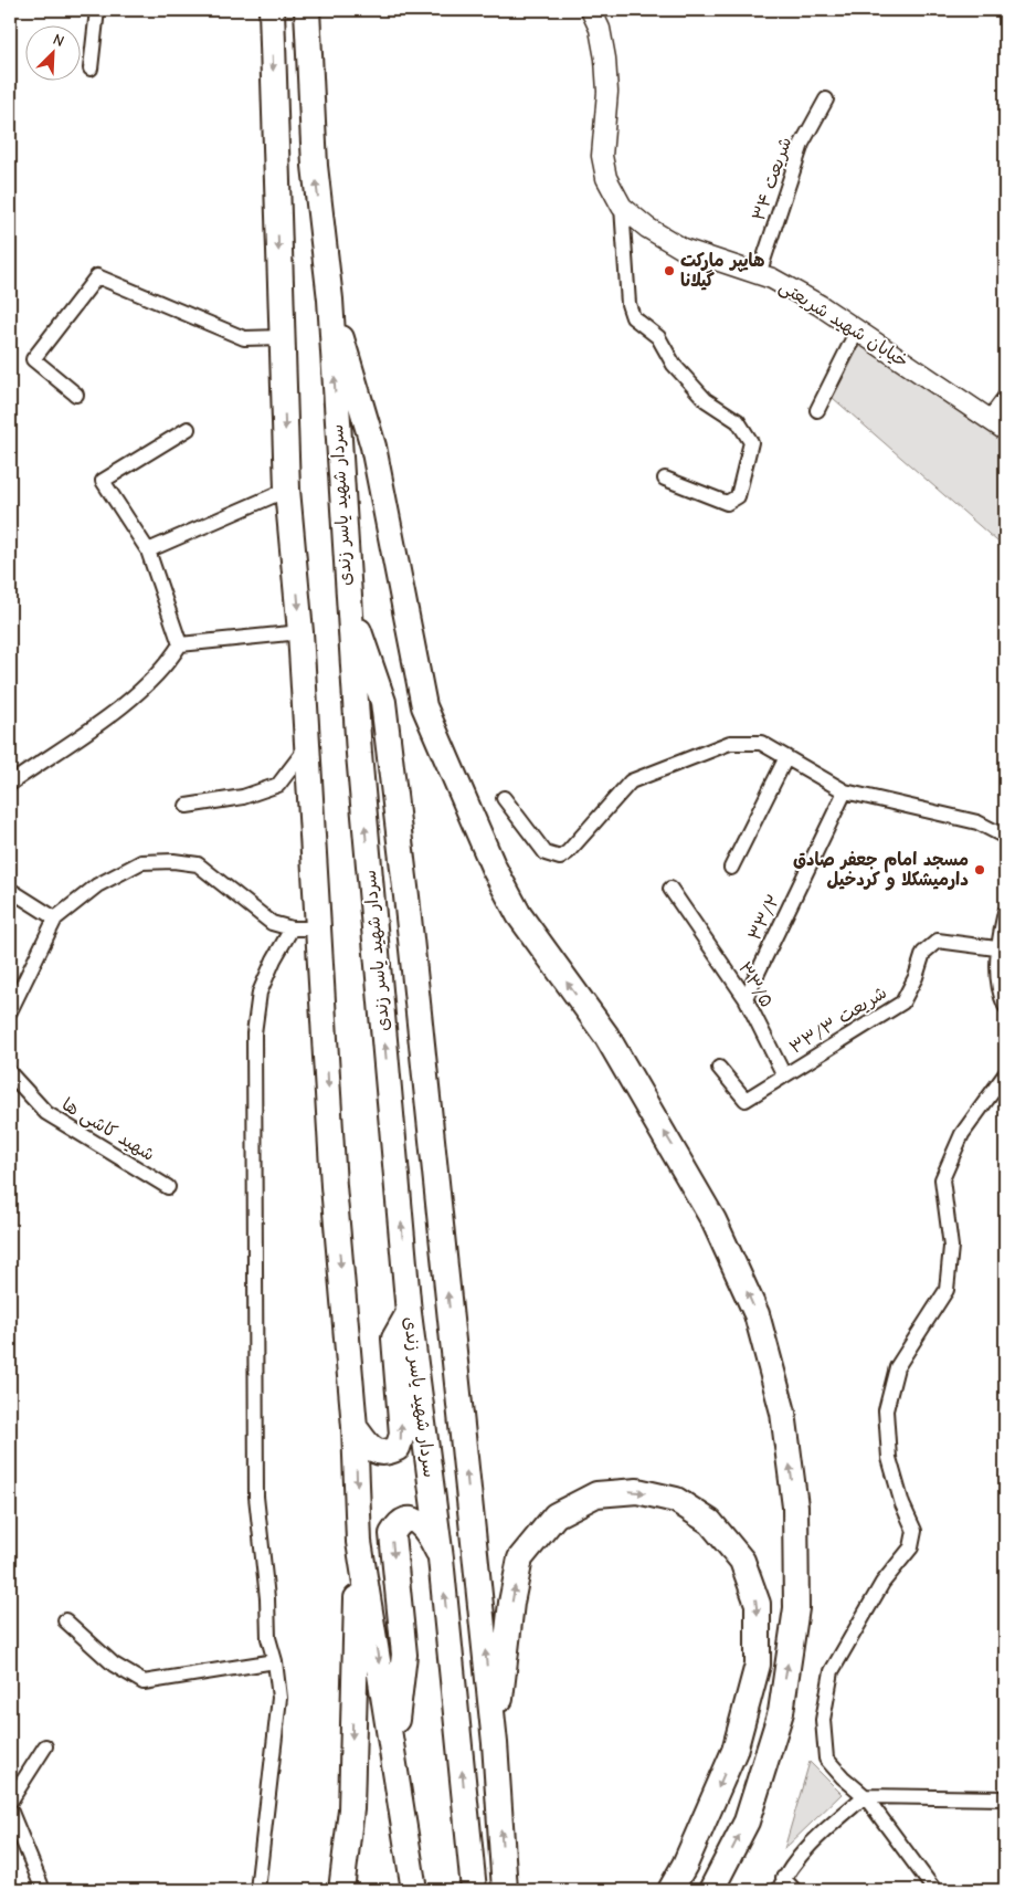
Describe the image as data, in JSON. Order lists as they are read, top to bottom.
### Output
{
  "streets": {
    "highway": ["سردار شهید یاسر زندی"],
    "street": [
      "شریعت ۳۴",
      "خیابان شهید شریعتی",
      "۳۳/۲",
      "۳۳/۵",
      "شریعت ۳۳/۳",
      "شهید کاشی ها"
    ]
  },
  "crossings": [
    ["شریعت ۳۴", "خیابان شهید شریعتی"],
    ["۳۳/۲", "۳۳/۵"],
    ["۳۳/۵", "شریعت ۳۳/۳"]
  ],
  "places": ["هایپر مارکت گیلانا", "مسجد امام جعفر صادق دارمیشکلا و کردخیل"],
  "north": "top right"
}
